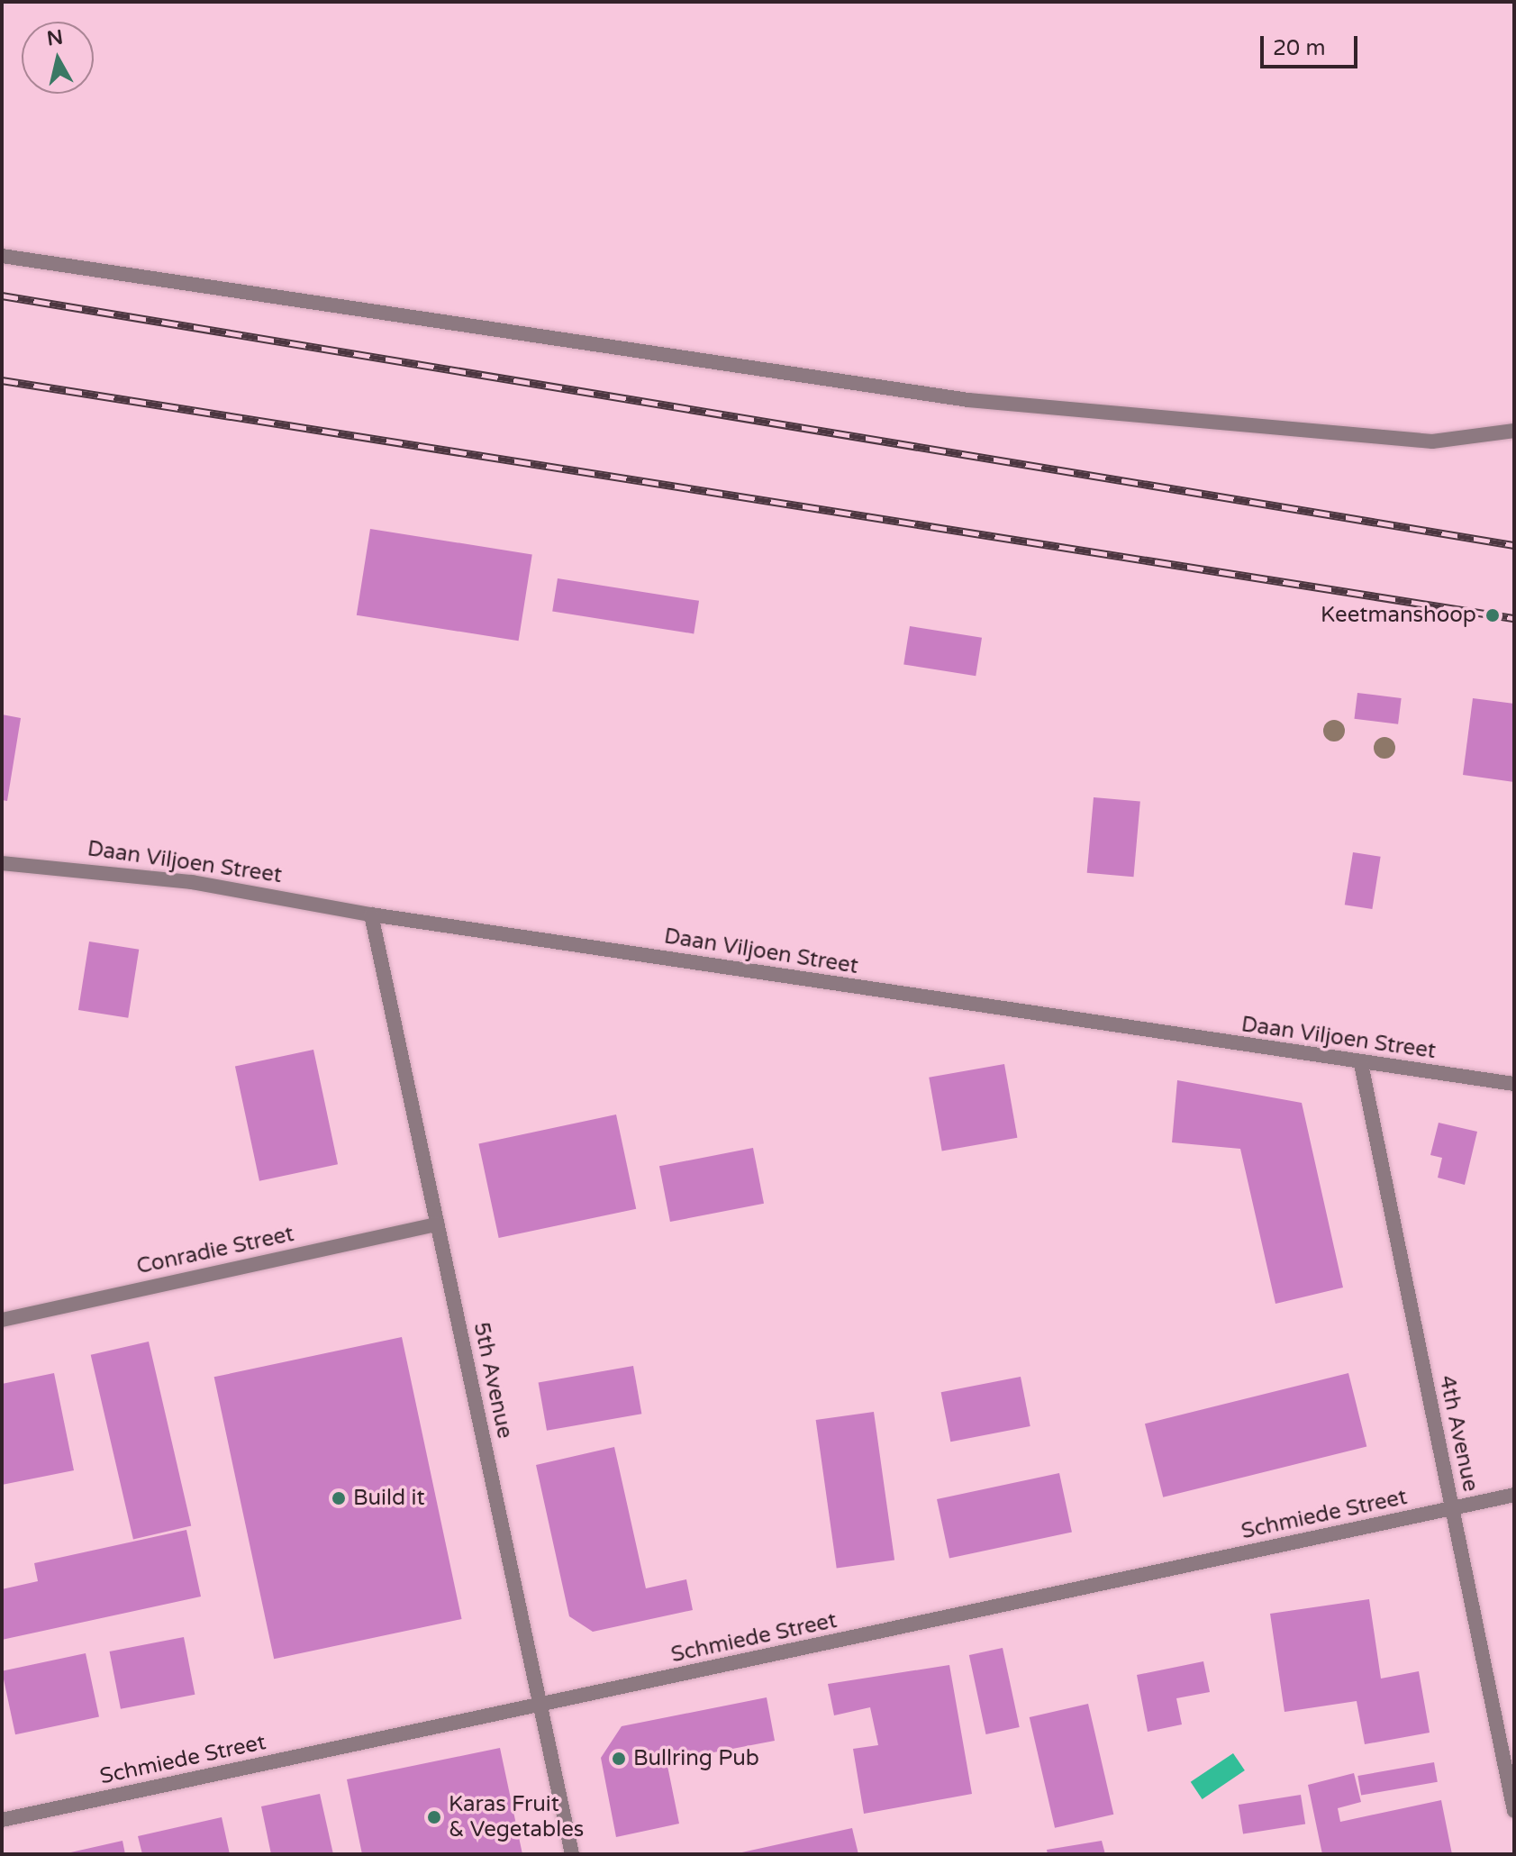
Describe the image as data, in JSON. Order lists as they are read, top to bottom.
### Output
{
  "streets": {
    "street": [
      "Daan Viljoen Street",
      "Conradie Street",
      "5th Avenue",
      "4th Avenue",
      "Schmiede Street"
    ]
  },
  "crossings": [
    ["Daan Viljoen Street", "5th Avenue"],
    ["Daan Viljoen Street", "4th Avenue"],
    ["Conradie Street", "5th Avenue"],
    ["5th Avenue", "Schmiede Street"],
    ["4th Avenue", "Schmiede Street"]
  ],
  "places": [
    "Keetmanshoop",
    "Build it",
    "Bullring Pub",
    "Karas Fruit & Vegetables"
  ],
  "scale_bar": "20 m",
  "north": "top"
}
